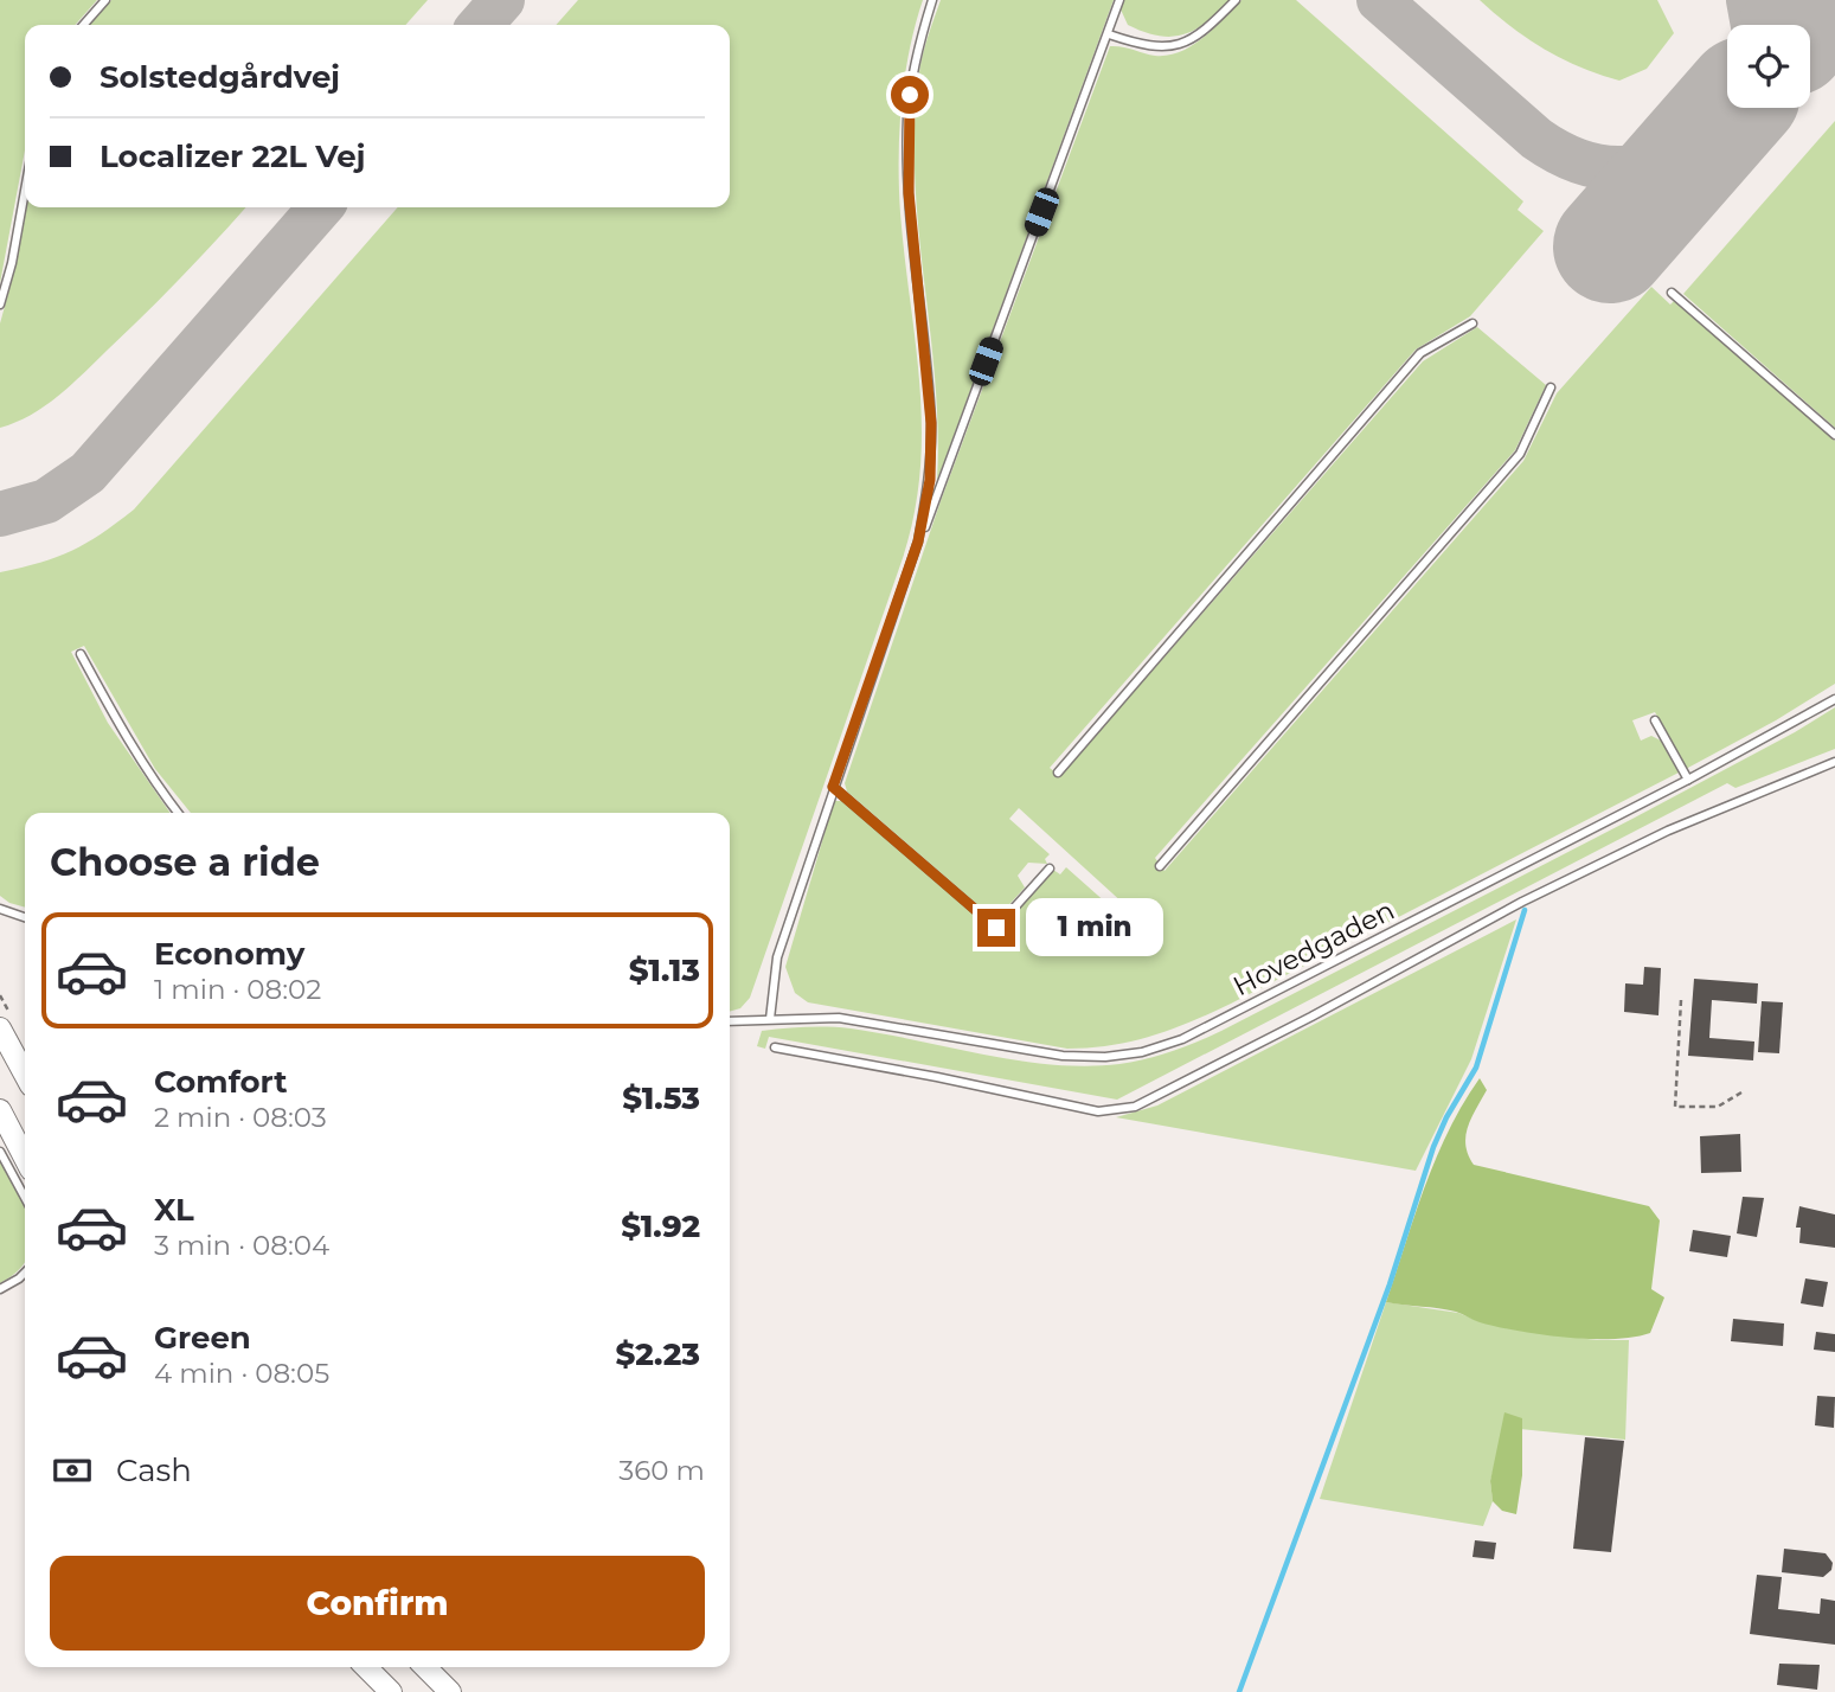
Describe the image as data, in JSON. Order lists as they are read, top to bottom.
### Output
{
  "streets": {
    "lane": ["Hovedgaden"]
  },
  "page": {
    "banner": ["Solstedgårdvej", "Localizer 22L Vej"],
    "heading": "Choose a ride",
    "bubble": "1 min",
    "list": [
      {
        "name": "Economy",
        "note": "1 min · 08:02",
        "value": "$1.13"
      },
      {
        "name": "Comfort",
        "note": "2 min · 08:03",
        "value": "$1.53"
      },
      {
        "name": "XL",
        "note": "3 min · 08:04",
        "value": "$1.92"
      },
      {
        "name": "Green",
        "note": "4 min · 08:05",
        "value": "$2.23"
      }
    ],
    "pay": ["Cash", "360 m"],
    "buttons": "Confirm"
  }
}
